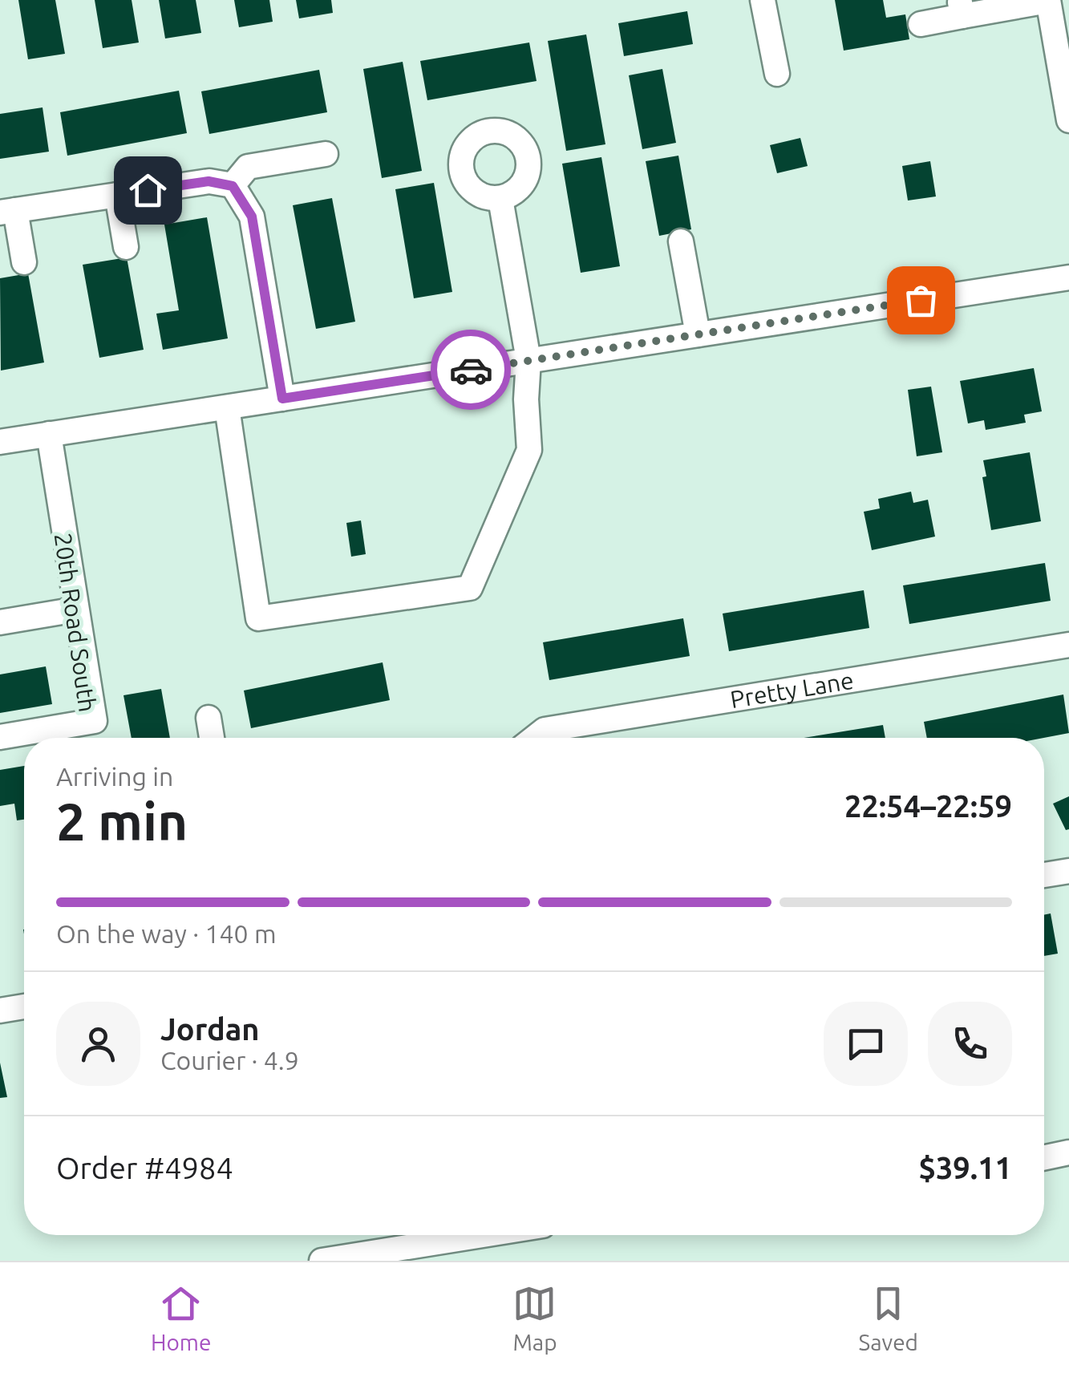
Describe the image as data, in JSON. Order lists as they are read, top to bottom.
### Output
{
  "streets": {
    "street": ["20th Road South", "Pretty Lane"]
  },
  "page": {
    "heading": ["2 min", "Arriving in", "22:54–22:59"],
    "panel": [
      "Jordan",
      "Courier · 4.9",
      "Order #4984",
      "$39.11"
    ],
    "bar": "On the way · 140 m",
    "tabs": ["Home", "Map", "Saved"]
  }
}
